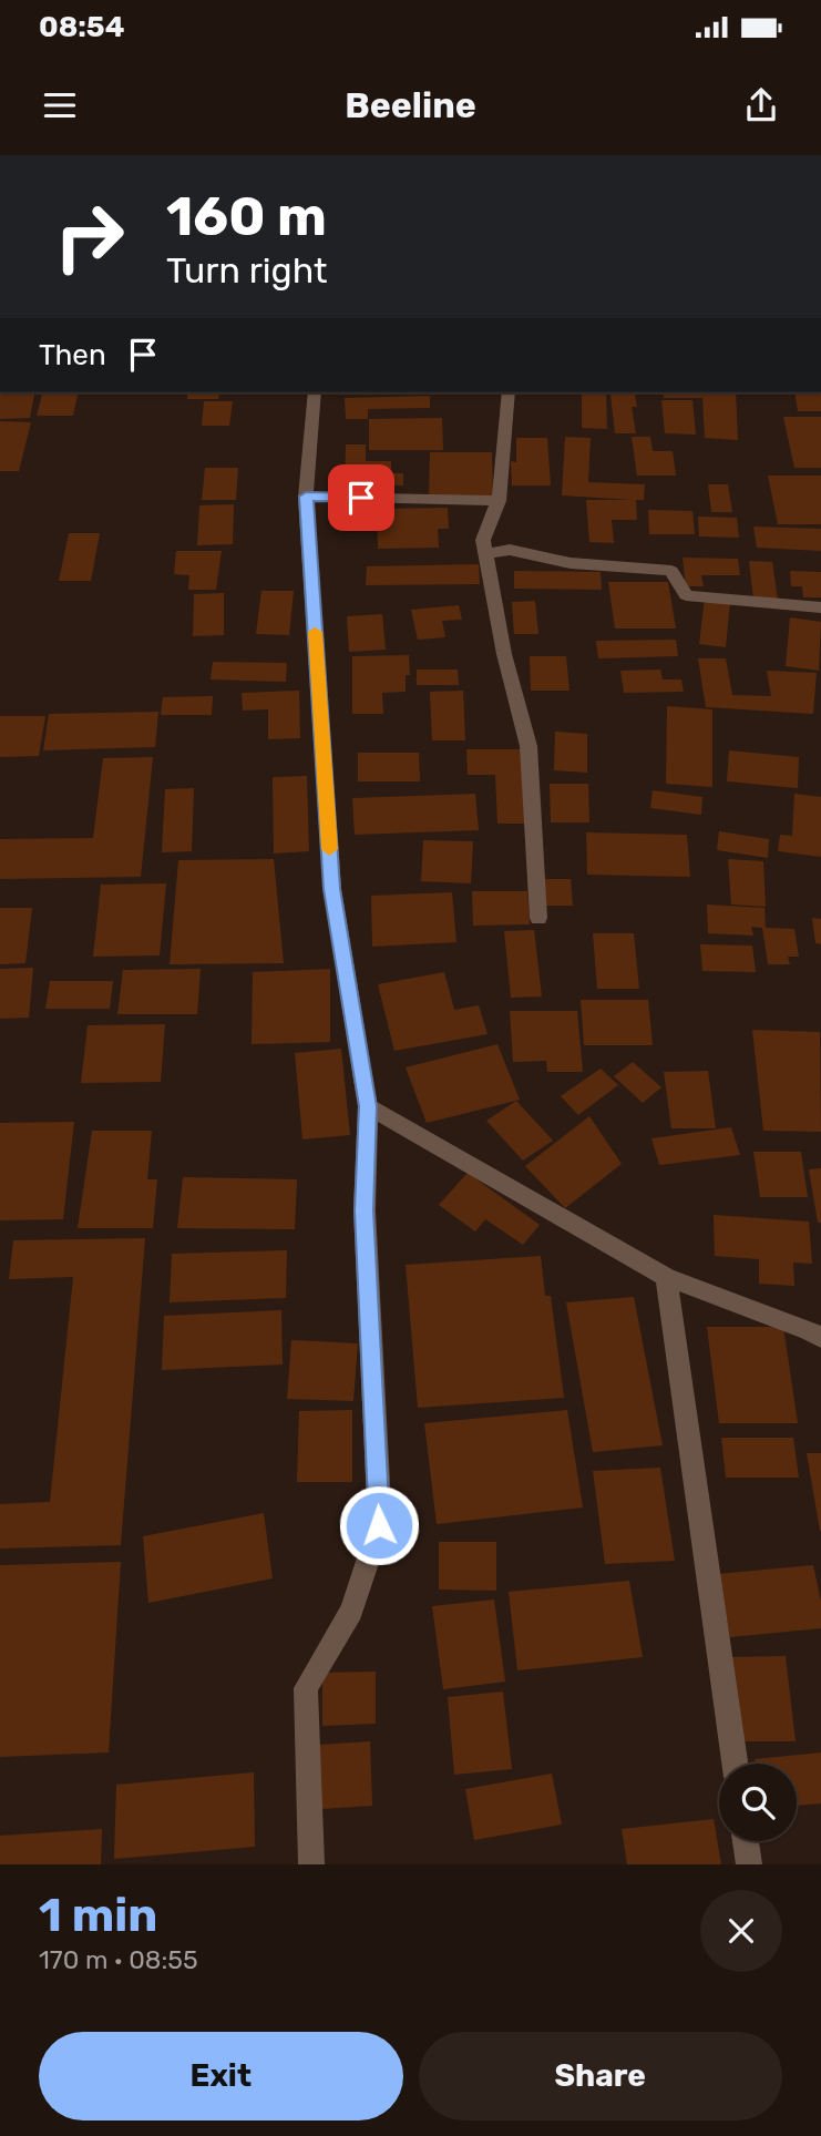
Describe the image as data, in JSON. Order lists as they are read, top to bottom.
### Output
{
  "page": {
    "status": "08:54",
    "header": "Beeline",
    "turn": ["160 m", "Turn right"],
    "then": "Then",
    "heading": ["1 min", "170 m · 08:55"],
    "buttons": ["Exit", "Share"]
  }
}
